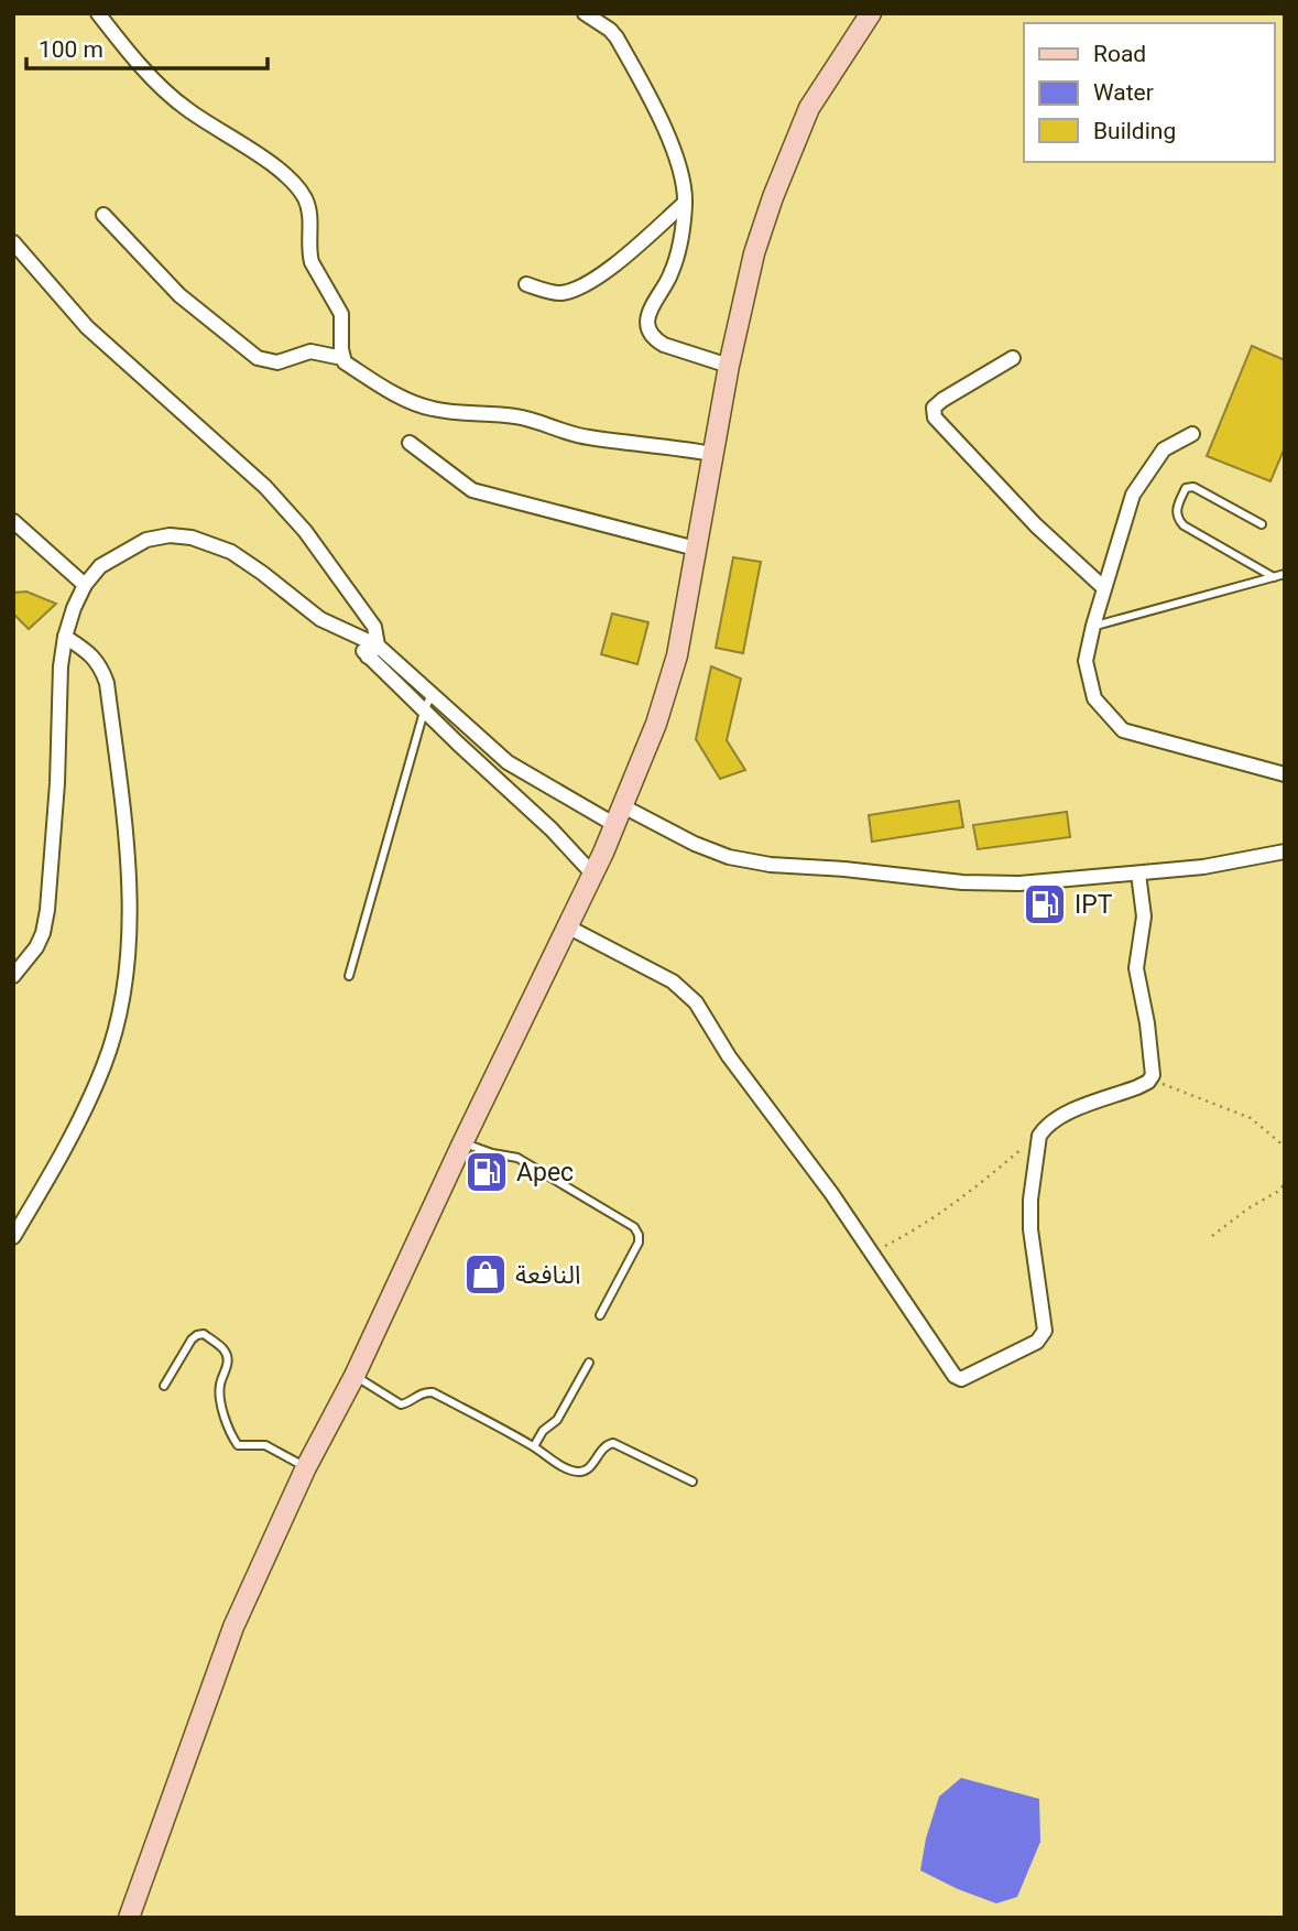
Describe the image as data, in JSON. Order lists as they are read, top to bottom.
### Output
{
  "places": {
    "fuel station": ["IPT", "Apec"],
    "shop": ["النافعة"]
  },
  "legend": ["Road", "Water", "Building"],
  "scale_bar": "100 m"
}
